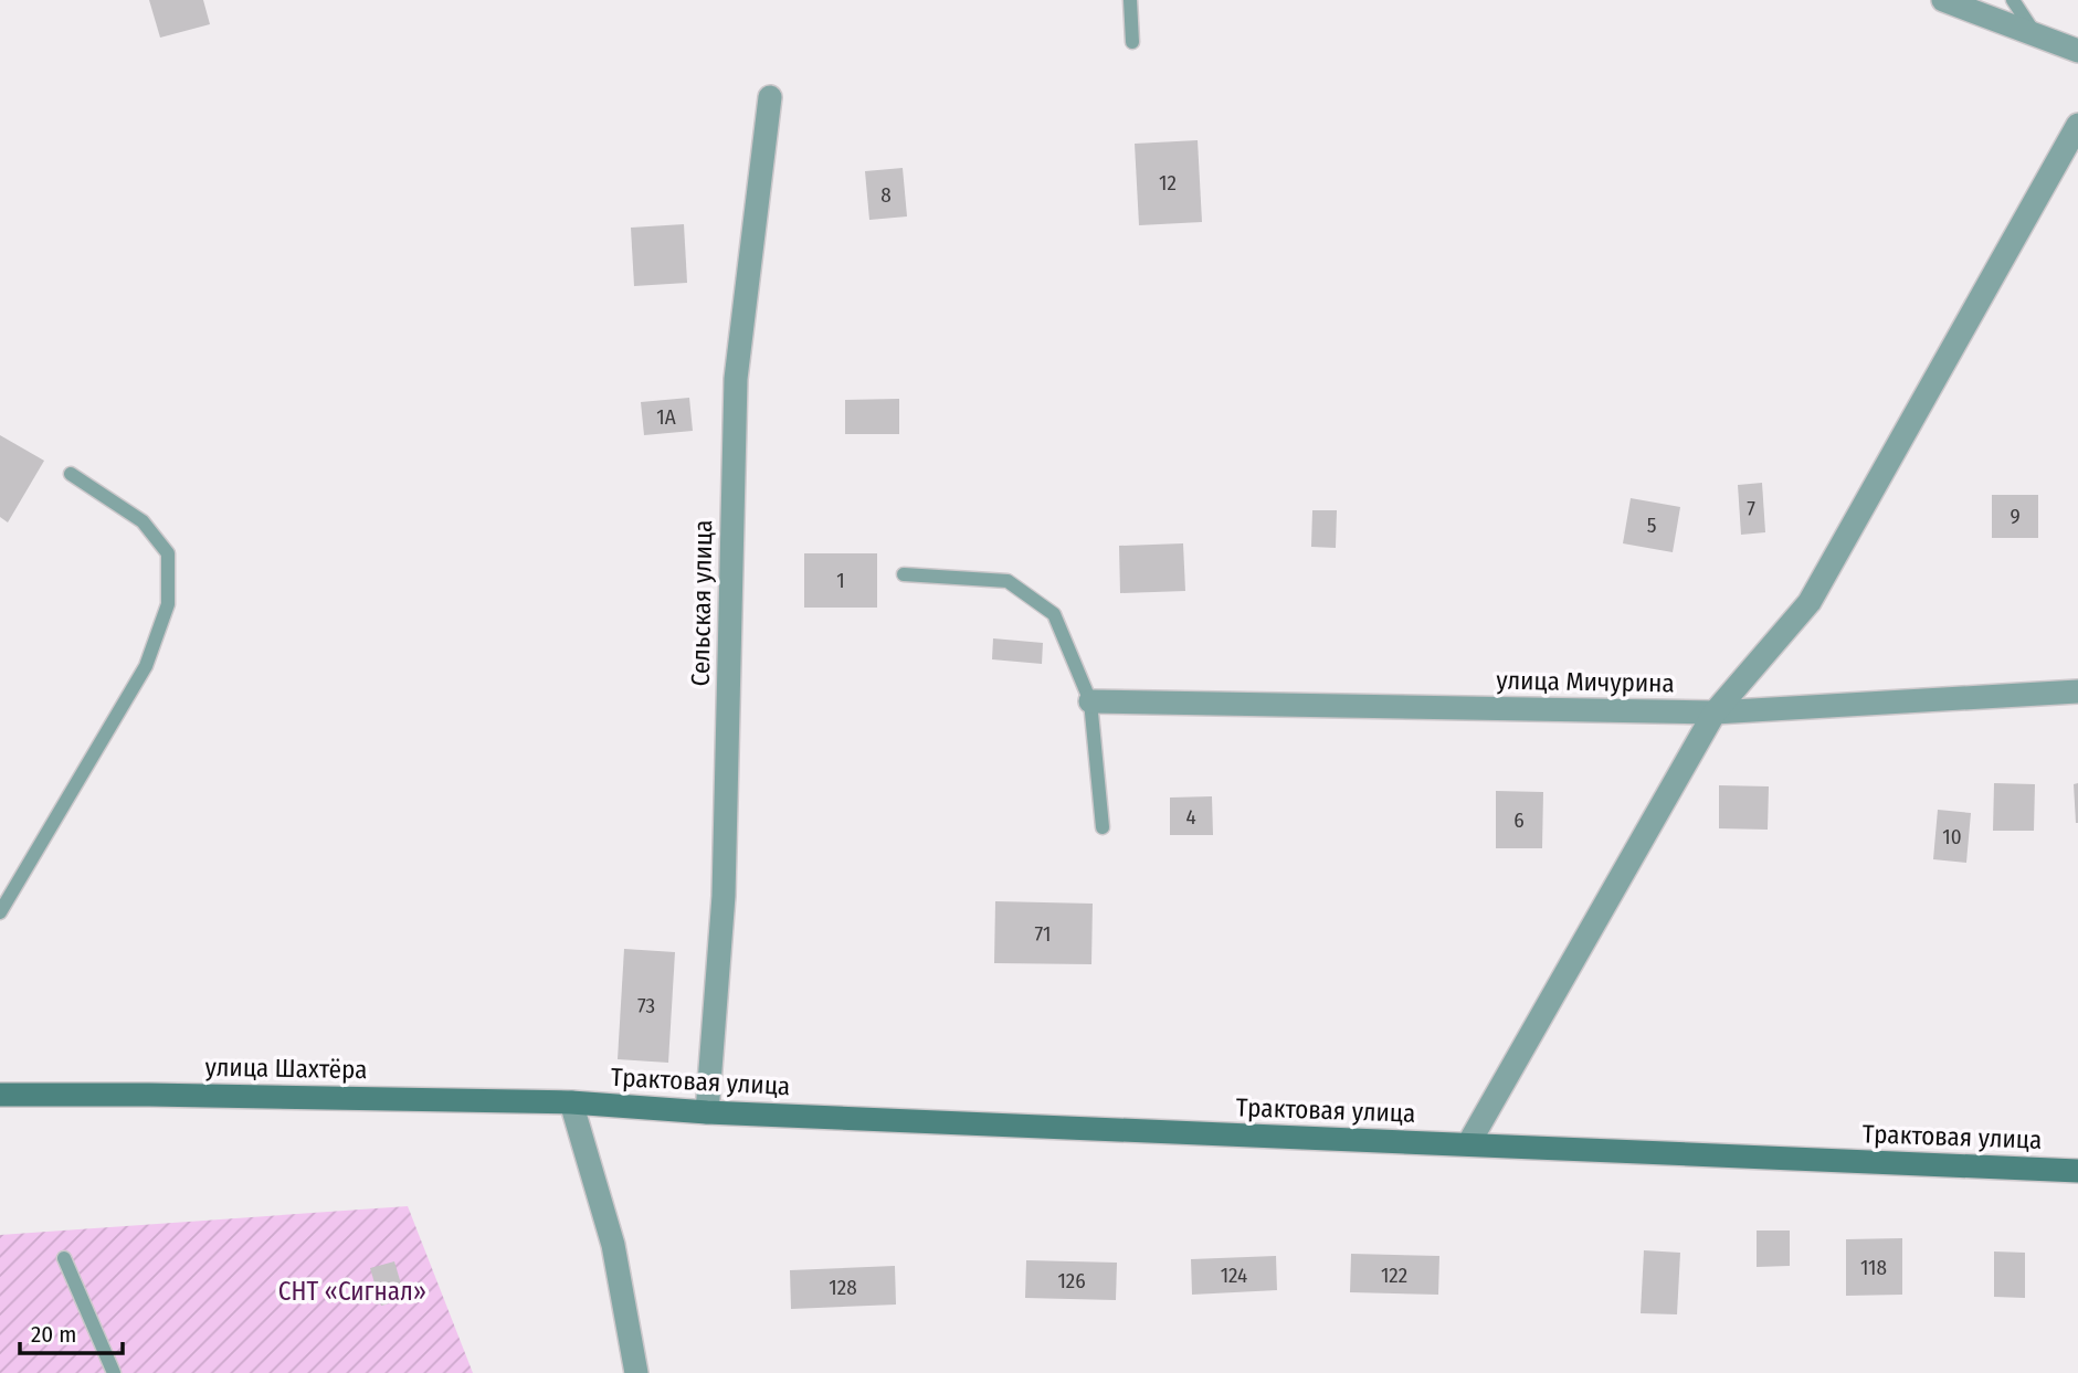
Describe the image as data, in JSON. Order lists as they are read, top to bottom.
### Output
{
  "streets": {
    "main road": ["улица Шахтёра", "Трактовая улица"],
    "street": ["Сельская улица", "улица Мичурина"]
  },
  "crossings": [
    ["Сельская улица", "Трактовая улица"],
    ["улица Шахтёра", "Трактовая улица"]
  ],
  "parks": ["СНТ «Сигнал»"],
  "house_numbers": [
    "12",
    "8",
    "1А",
    "7",
    "9",
    "5",
    "1",
    "4",
    "6",
    "10",
    "71",
    "73",
    "118",
    "124",
    "122",
    "126",
    "128"
  ],
  "scale_bar": "20 m"
}
